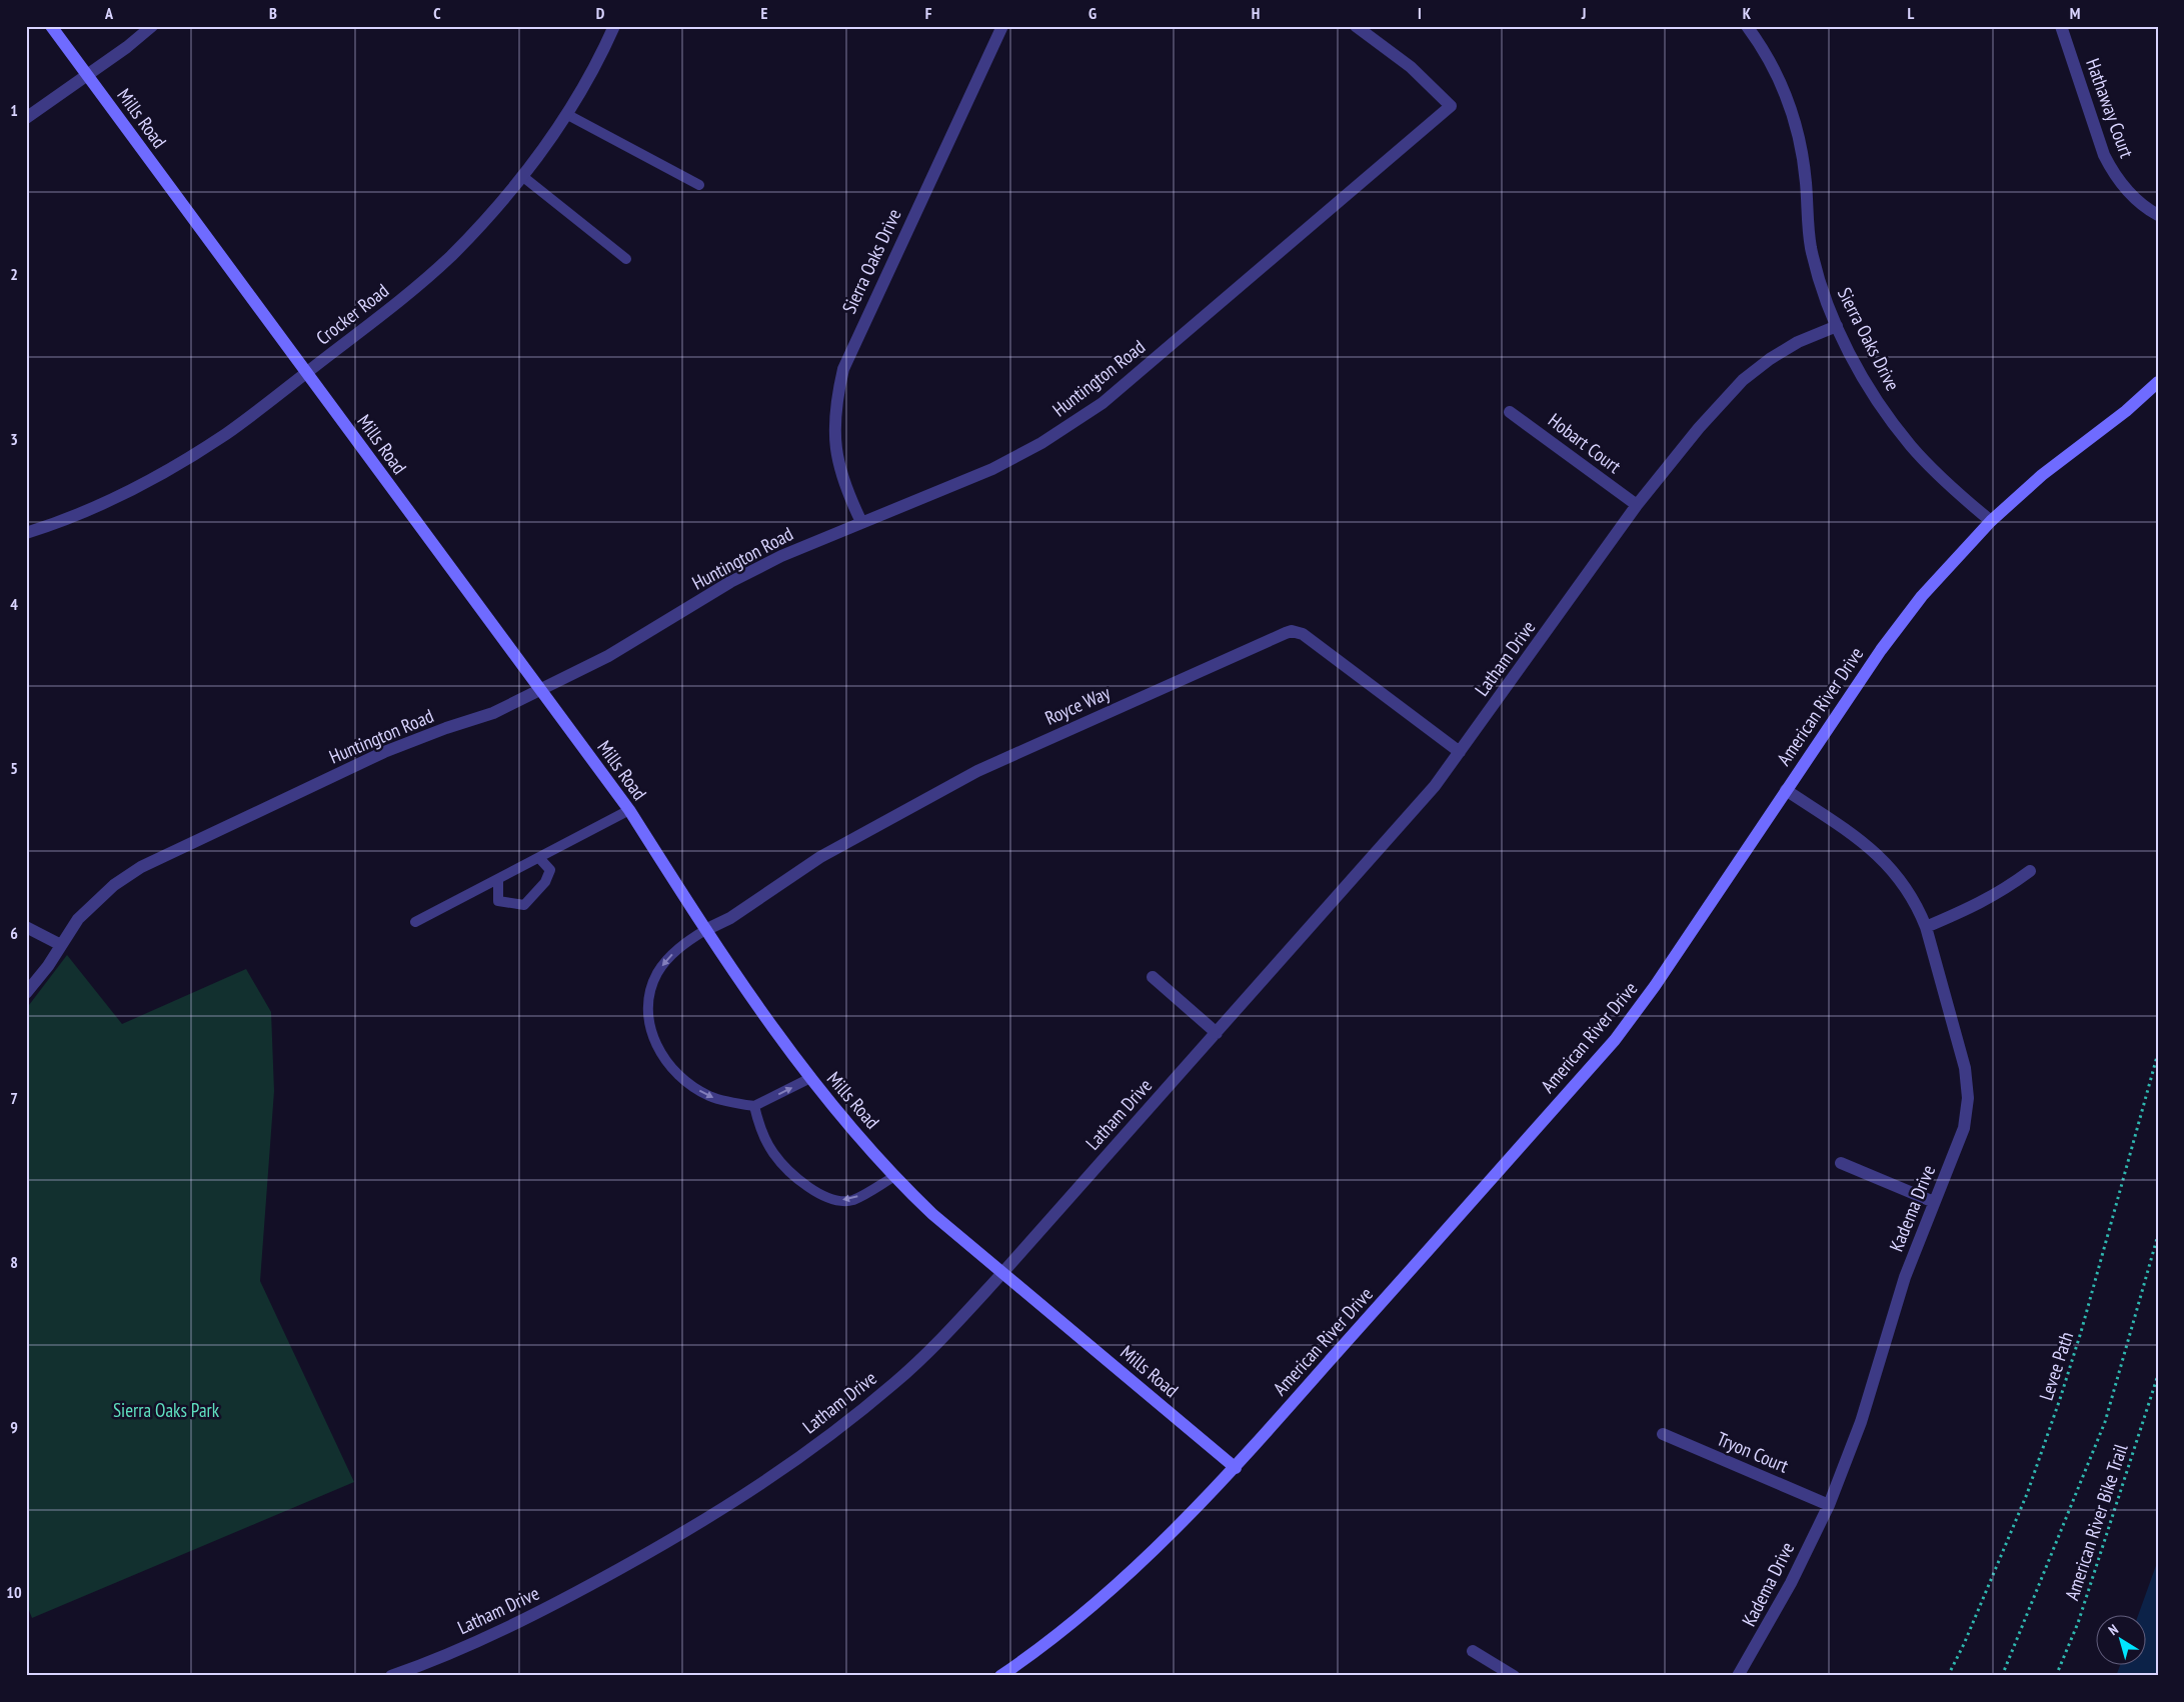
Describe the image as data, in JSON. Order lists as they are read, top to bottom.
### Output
{
  "streets": {
    "street": [
      "Hathaway Court",
      "Mills Road",
      "Sierra Oaks Drive",
      "Crocker Road",
      "Huntington Road",
      "Hobart Court",
      "Latham Drive",
      "Royce Way",
      "American River Drive",
      "Kadema Drive",
      "Tryon Court"
    ],
    "path": ["Levee Path", "American River Bike Trail"]
  },
  "crossings": [
    ["Mills Road", "Crocker Road"],
    ["Mills Road", "Huntington Road"],
    ["Mills Road", "Latham Drive"],
    ["Mills Road", "Royce Way"],
    ["Mills Road", "American River Drive"],
    ["Sierra Oaks Drive", "Huntington Road"],
    ["Sierra Oaks Drive", "Latham Drive"],
    ["Sierra Oaks Drive", "American River Drive"],
    ["Hobart Court", "Latham Drive"],
    ["Latham Drive", "Royce Way"],
    ["American River Drive", "Kadema Drive"],
    ["Kadema Drive", "Tryon Court"]
  ],
  "parks": ["Sierra Oaks Park"],
  "north": "top left",
  "grid": {
    "columns": [
      "A",
      "B",
      "C",
      "D",
      "E",
      "F",
      "G",
      "H",
      "I",
      "J",
      "K",
      "L",
      "M"
    ],
    "rows": [
      "1",
      "2",
      "3",
      "4",
      "5",
      "6",
      "7",
      "8",
      "9",
      "10"
    ]
  }
}
